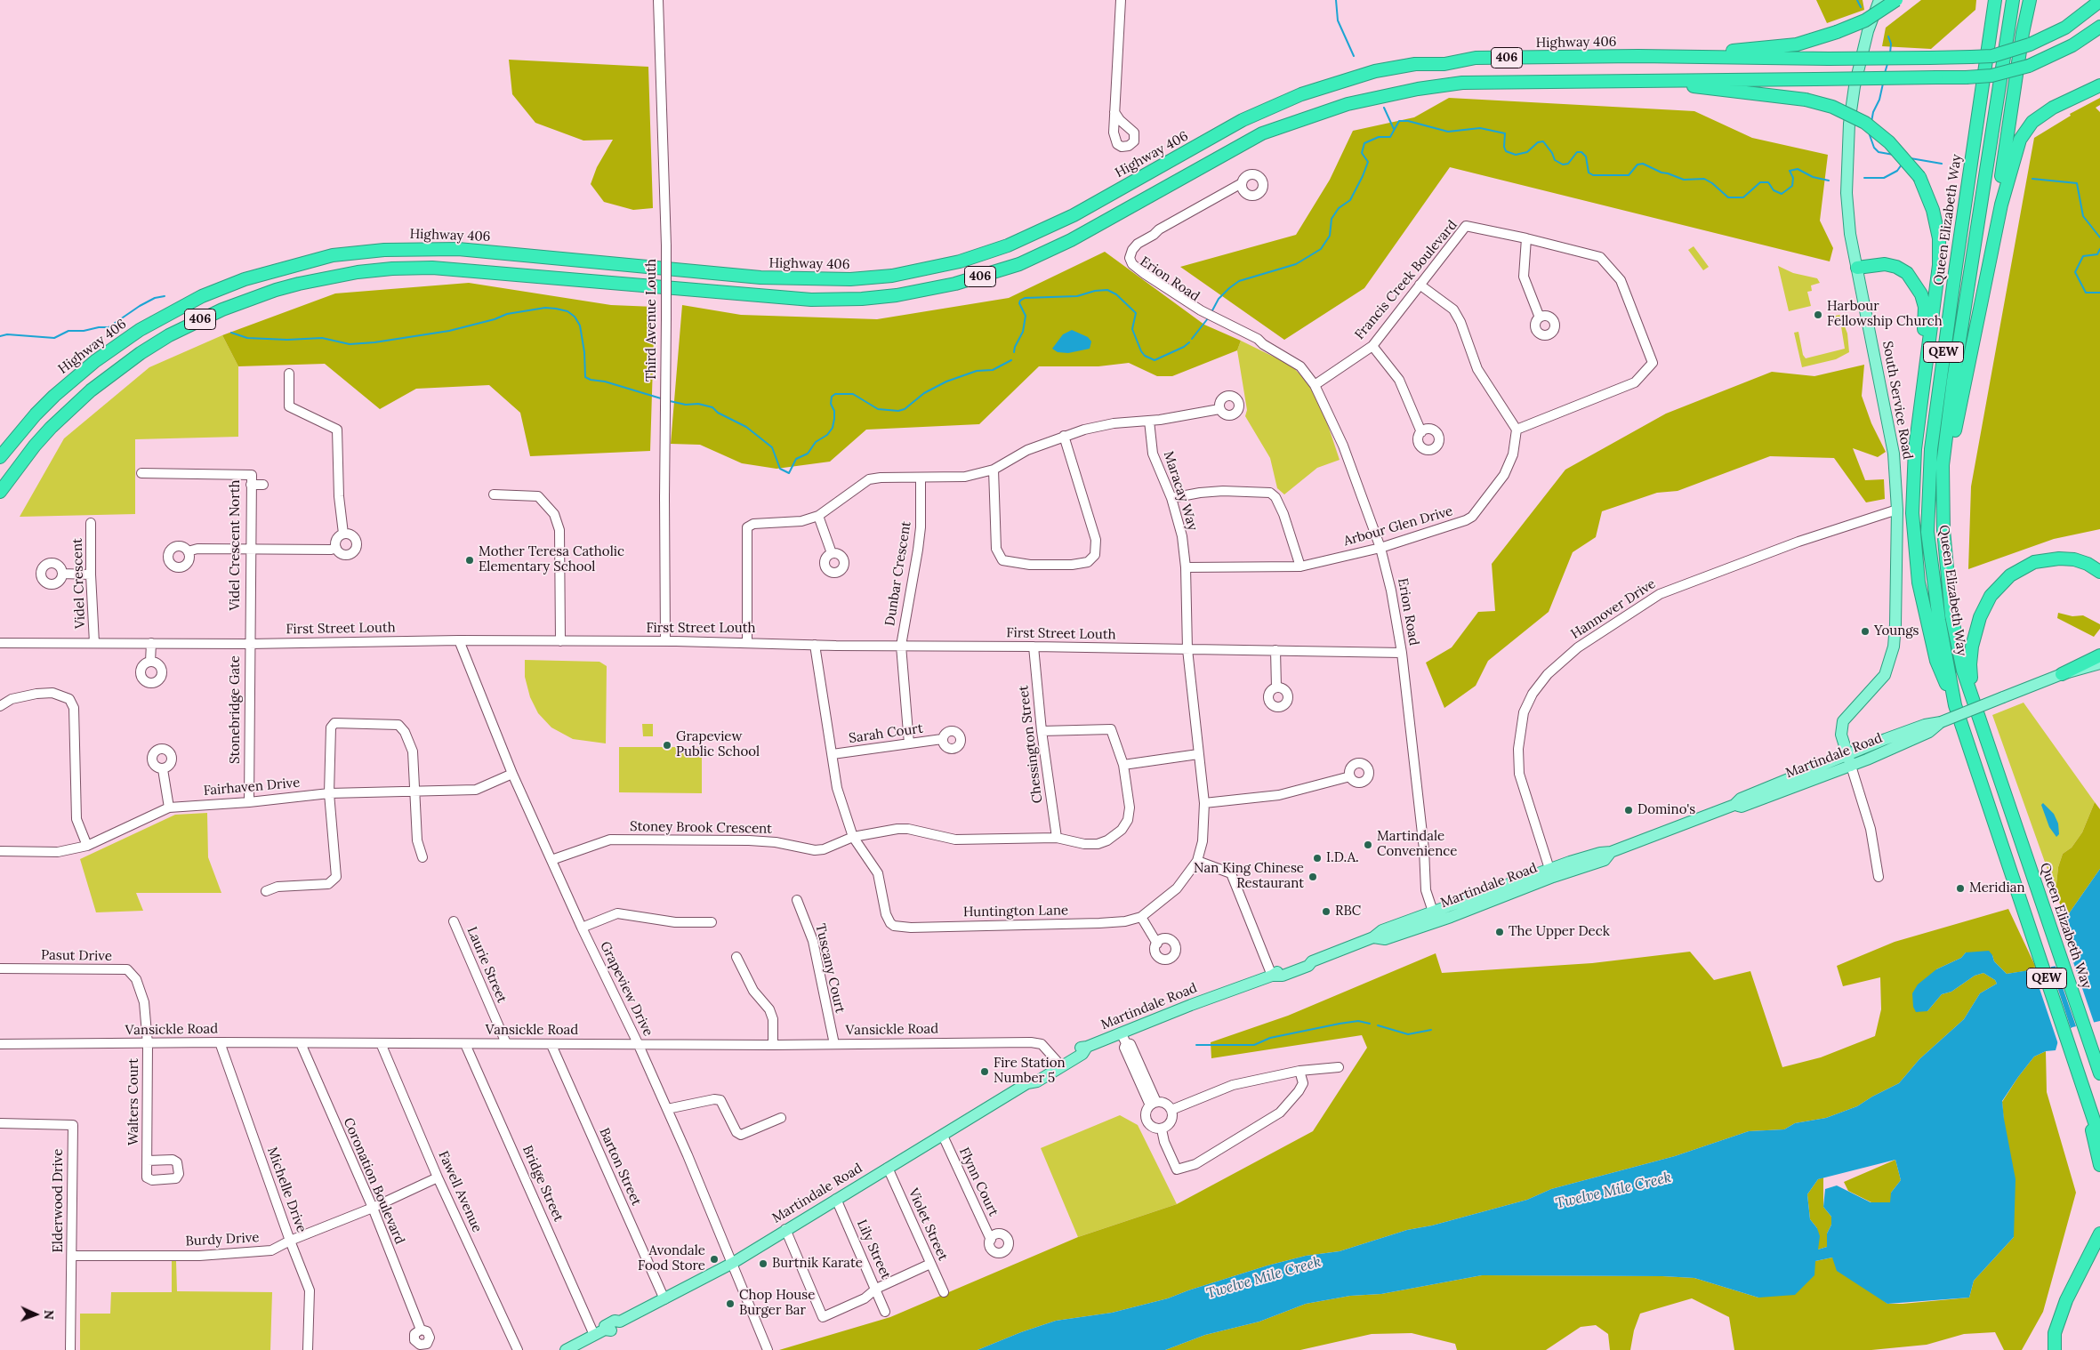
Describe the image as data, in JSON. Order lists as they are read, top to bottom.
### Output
{
  "streets": {
    "highway": [
      "Highway 406",
      "406",
      "Queen Elizabeth Way",
      "QEW"
    ],
    "main road": ["South Service Road", "Martindale Road"],
    "street": [
      "Erion Road",
      "Francis Creek Boulevard",
      "Third Avenue Louth",
      "Maracay Way",
      "Arbour Glen Drive",
      "Videl Crescent North",
      "Dunbar Crescent",
      "Videl Crescent",
      "Hannover Drive",
      "First Street Louth",
      "Stonebridge Gate",
      "Sarah Court",
      "Chessington Street",
      "Fairhaven Drive",
      "Stoney Brook Crescent",
      "Huntington Lane",
      "Pasut Drive",
      "Laurie Street",
      "Tuscany Court",
      "Grapeview Drive",
      "Vansickle Road",
      "Walters Court",
      "Barton Street",
      "Coronation Boulevard",
      "Flynn Court",
      "Bridge Street",
      "Michelle Drive",
      "Fawell Avenue",
      "Elderwood Drive",
      "Violet Street",
      "Burdy Drive",
      "Lily Street"
    ]
  },
  "crossings": [
    ["Erion Road", "Francis Creek Boulevard"],
    ["Erion Road", "Arbour Glen Drive"],
    ["Erion Road", "First Street Louth"],
    ["Erion Road", "Martindale Road"],
    ["Francis Creek Boulevard", "Arbour Glen Drive"],
    ["Third Avenue Louth", "First Street Louth"],
    ["South Service Road", "Hannover Drive"],
    ["South Service Road", "Martindale Road"],
    ["Maracay Way", "Arbour Glen Drive"],
    ["Maracay Way", "First Street Louth"],
    ["Maracay Way", "Huntington Lane"],
    ["Videl Crescent North", "First Street Louth"],
    ["Videl Crescent North", "Stonebridge Gate"],
    ["Dunbar Crescent", "First Street Louth"],
    ["Dunbar Crescent", "Sarah Court"],
    ["Videl Crescent", "First Street Louth"],
    ["Hannover Drive", "Martindale Road"],
    ["First Street Louth", "Stonebridge Gate"],
    ["First Street Louth", "Chessington Street"],
    ["First Street Louth", "Huntington Lane"],
    ["First Street Louth", "Grapeview Drive"],
    ["Stonebridge Gate", "Fairhaven Drive"],
    ["Sarah Court", "Huntington Lane"],
    ["Chessington Street", "Stoney Brook Crescent"],
    ["Martindale Road", "Grapeview Drive"],
    ["Martindale Road", "Vansickle Road"],
    ["Martindale Road", "Barton Street"],
    ["Martindale Road", "Flynn Court"],
    ["Martindale Road", "Bridge Street"],
    ["Martindale Road", "Violet Street"],
    ["Martindale Road", "Lily Street"],
    ["Fairhaven Drive", "Grapeview Drive"],
    ["Stoney Brook Crescent", "Huntington Lane"],
    ["Stoney Brook Crescent", "Grapeview Drive"],
    ["Pasut Drive", "Vansickle Road"],
    ["Pasut Drive", "Walters Court"],
    ["Laurie Street", "Vansickle Road"],
    ["Tuscany Court", "Vansickle Road"],
    ["Grapeview Drive", "Vansickle Road"],
    ["Vansickle Road", "Walters Court"],
    ["Vansickle Road", "Barton Street"],
    ["Vansickle Road", "Coronation Boulevard"],
    ["Vansickle Road", "Bridge Street"],
    ["Vansickle Road", "Michelle Drive"],
    ["Vansickle Road", "Fawell Avenue"],
    ["Coronation Boulevard", "Burdy Drive"],
    ["Michelle Drive", "Burdy Drive"],
    ["Fawell Avenue", "Burdy Drive"],
    ["Elderwood Drive", "Burdy Drive"]
  ],
  "water": ["Twelve Mile Creek"],
  "places": [
    "Harbour Fellowship Church",
    "Mother Teresa Catholic Elementary School",
    "Youngs",
    "Grapeview Public School",
    "Domino's",
    "Martindale Convenience",
    "I.D.A.",
    "Nan King Chinese Restaurant",
    "Meridian",
    "RBC",
    "The Upper Deck",
    "Fire Station Number 5",
    "Avondale Food Store",
    "Burtnik Karate",
    "Chop House Burger Bar"
  ],
  "north": "right"
}
